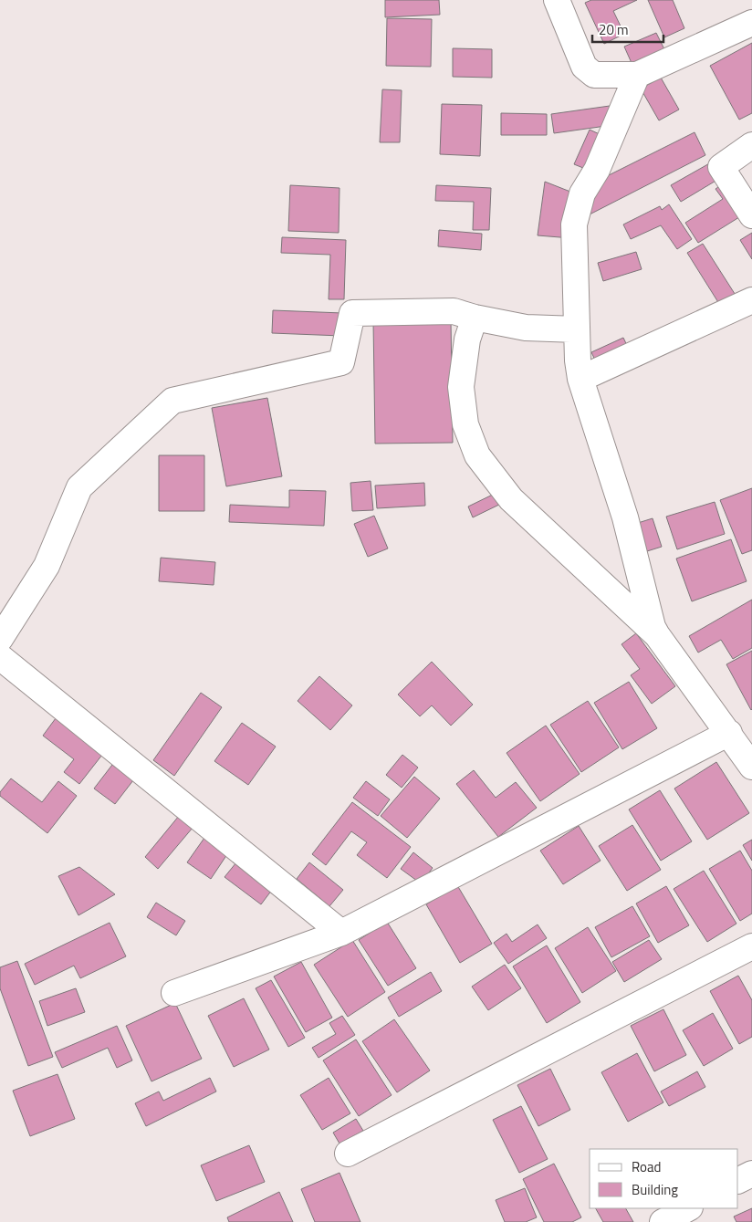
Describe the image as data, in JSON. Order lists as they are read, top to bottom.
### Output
{
  "legend": ["Road", "Building"],
  "scale_bar": "20 m"
}
